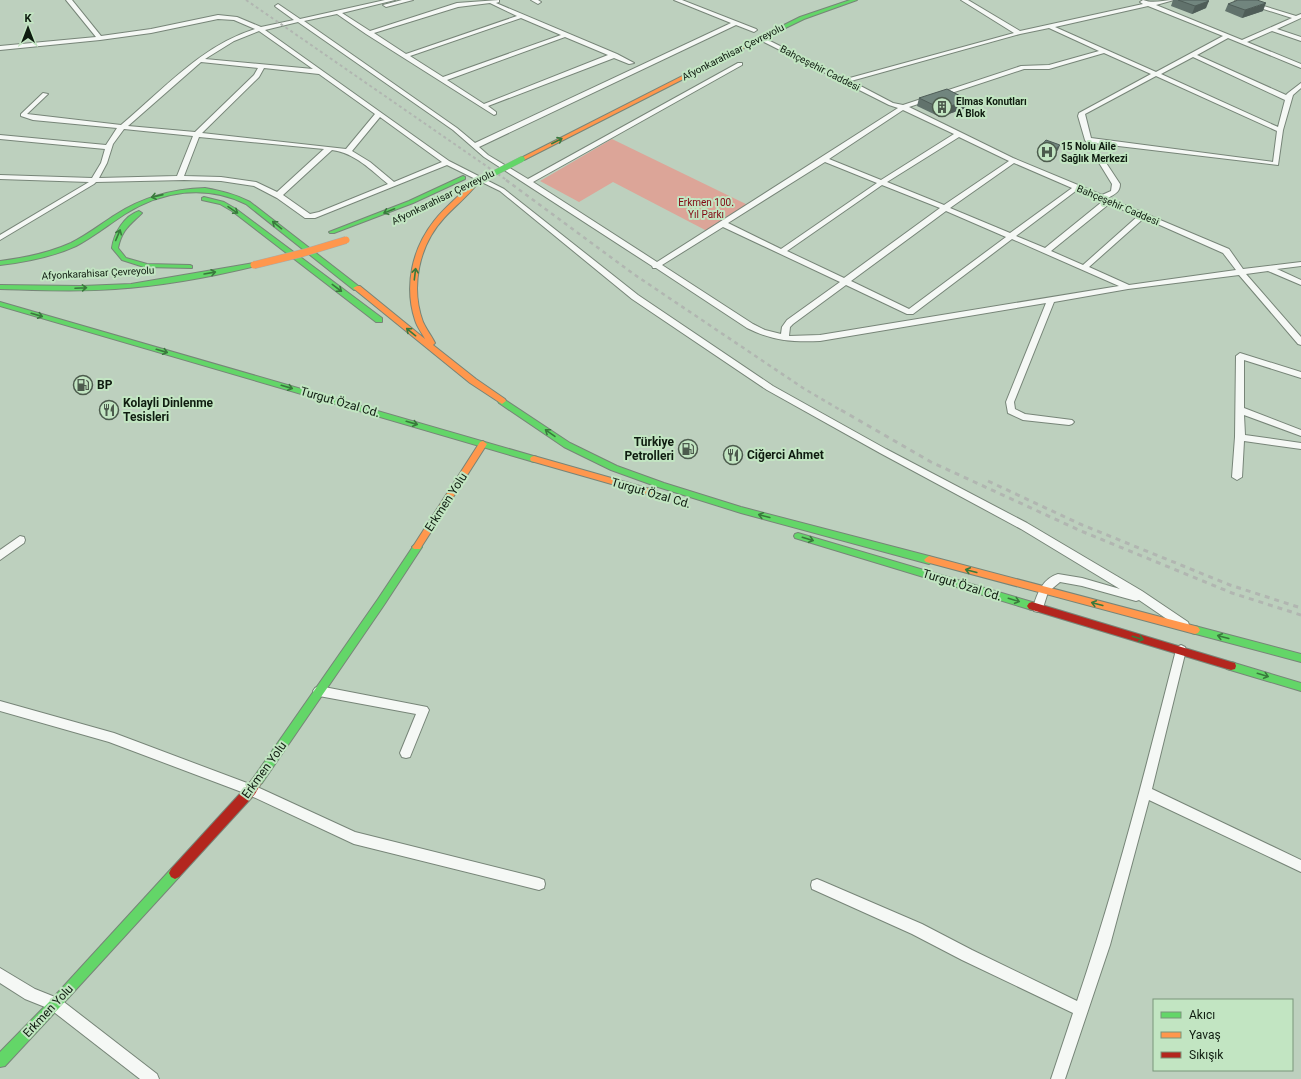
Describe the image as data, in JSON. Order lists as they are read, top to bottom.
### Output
{
  "streets": {
    "main road": ["Afyonkarahisar Çevreyolu", "Turgut Özal Cd.", "Erkmen Yolu"],
    "street": ["Bahçeşehir Caddesi"]
  },
  "crossings": [
    ["Afyonkarahisar Çevreyolu", "Bahçeşehir Caddesi"],
    ["Turgut Özal Cd.", "Erkmen Yolu"]
  ],
  "parks": ["Erkmen 100. Yıl Parkı"],
  "places": {
    "building": ["Elmas Konutları A Blok"],
    "hospital": ["15 Nolu Aile Sağlık Merkezi"],
    "fuel station": ["BP", "Türkiye Petrolleri"],
    "restaurant": ["Kolayli Dinlenme Tesisleri", "Ciğerci Ahmet"]
  },
  "legend": ["Akıcı", "Yavaş", "Sıkışık"],
  "north": "top"
}
